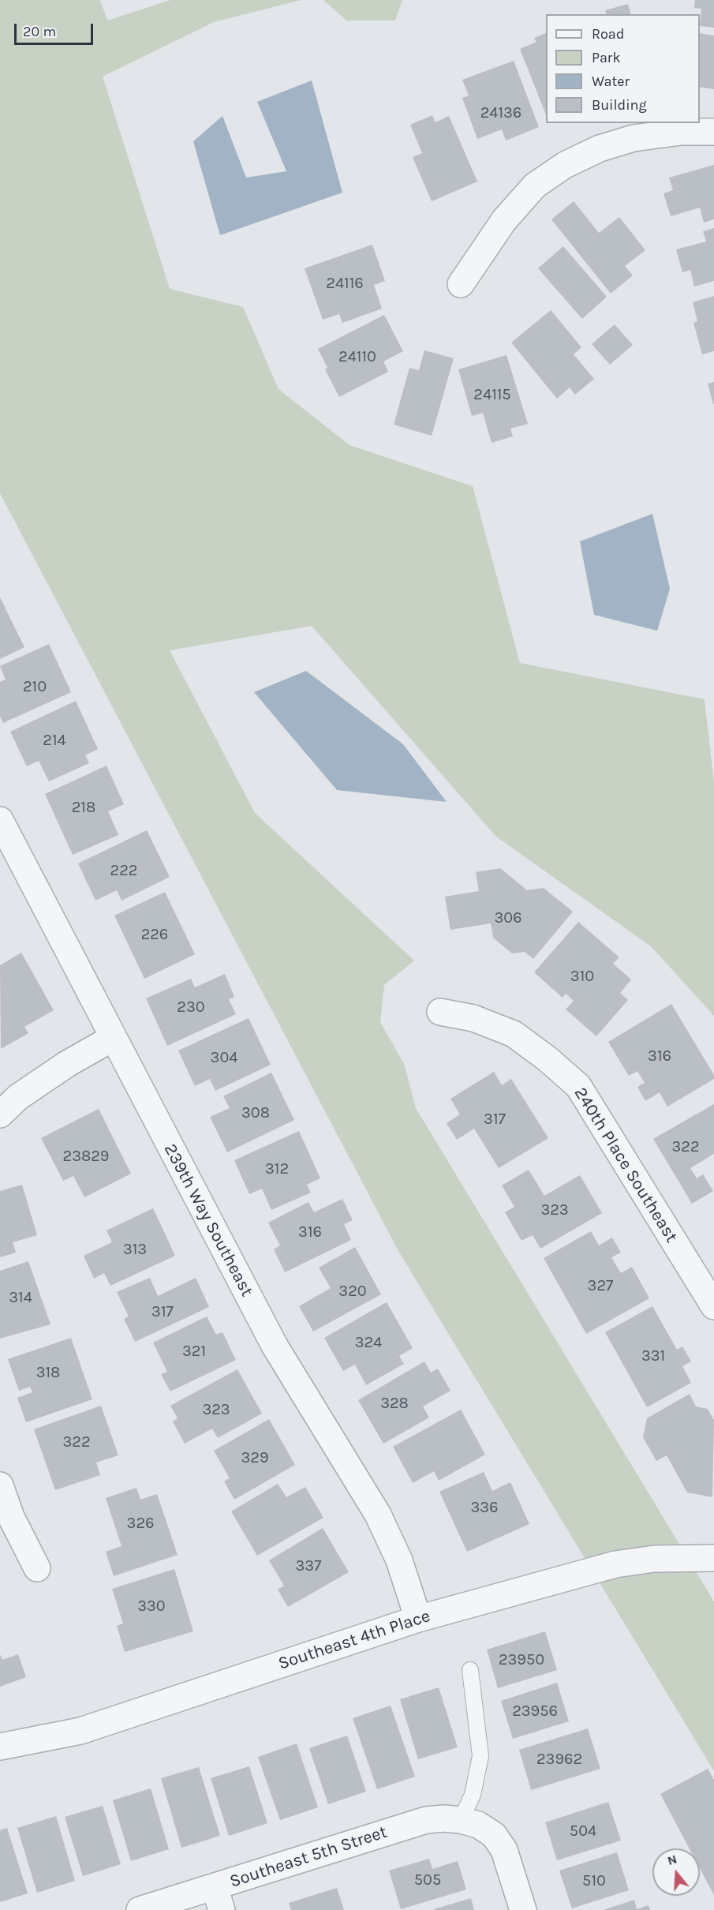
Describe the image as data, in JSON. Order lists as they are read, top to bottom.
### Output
{
  "streets": {
    "street": [
      "240th Place Southeast",
      "239th Way Southeast",
      "Southeast 4th Place",
      "Southeast 5th Street"
    ]
  },
  "crossings": [
    ["239th Way Southeast", "Southeast 4th Place"]
  ],
  "house_numbers": [
    "24136",
    "24116",
    "24110",
    "24115",
    "210",
    "214",
    "218",
    "222",
    "306",
    "226",
    "310",
    "230",
    "316",
    "304",
    "308",
    "317",
    "322",
    "23829",
    "312",
    "323",
    "316",
    "313",
    "327",
    "320",
    "314",
    "317",
    "324",
    "321",
    "331",
    "318",
    "328",
    "323",
    "322",
    "329",
    "336",
    "326",
    "337",
    "330",
    "23950",
    "23956",
    "23962",
    "504",
    "505",
    "510"
  ],
  "legend": [
    "Road",
    "Park",
    "Water",
    "Building"
  ],
  "scale_bar": "20 m",
  "north": "top"
}
